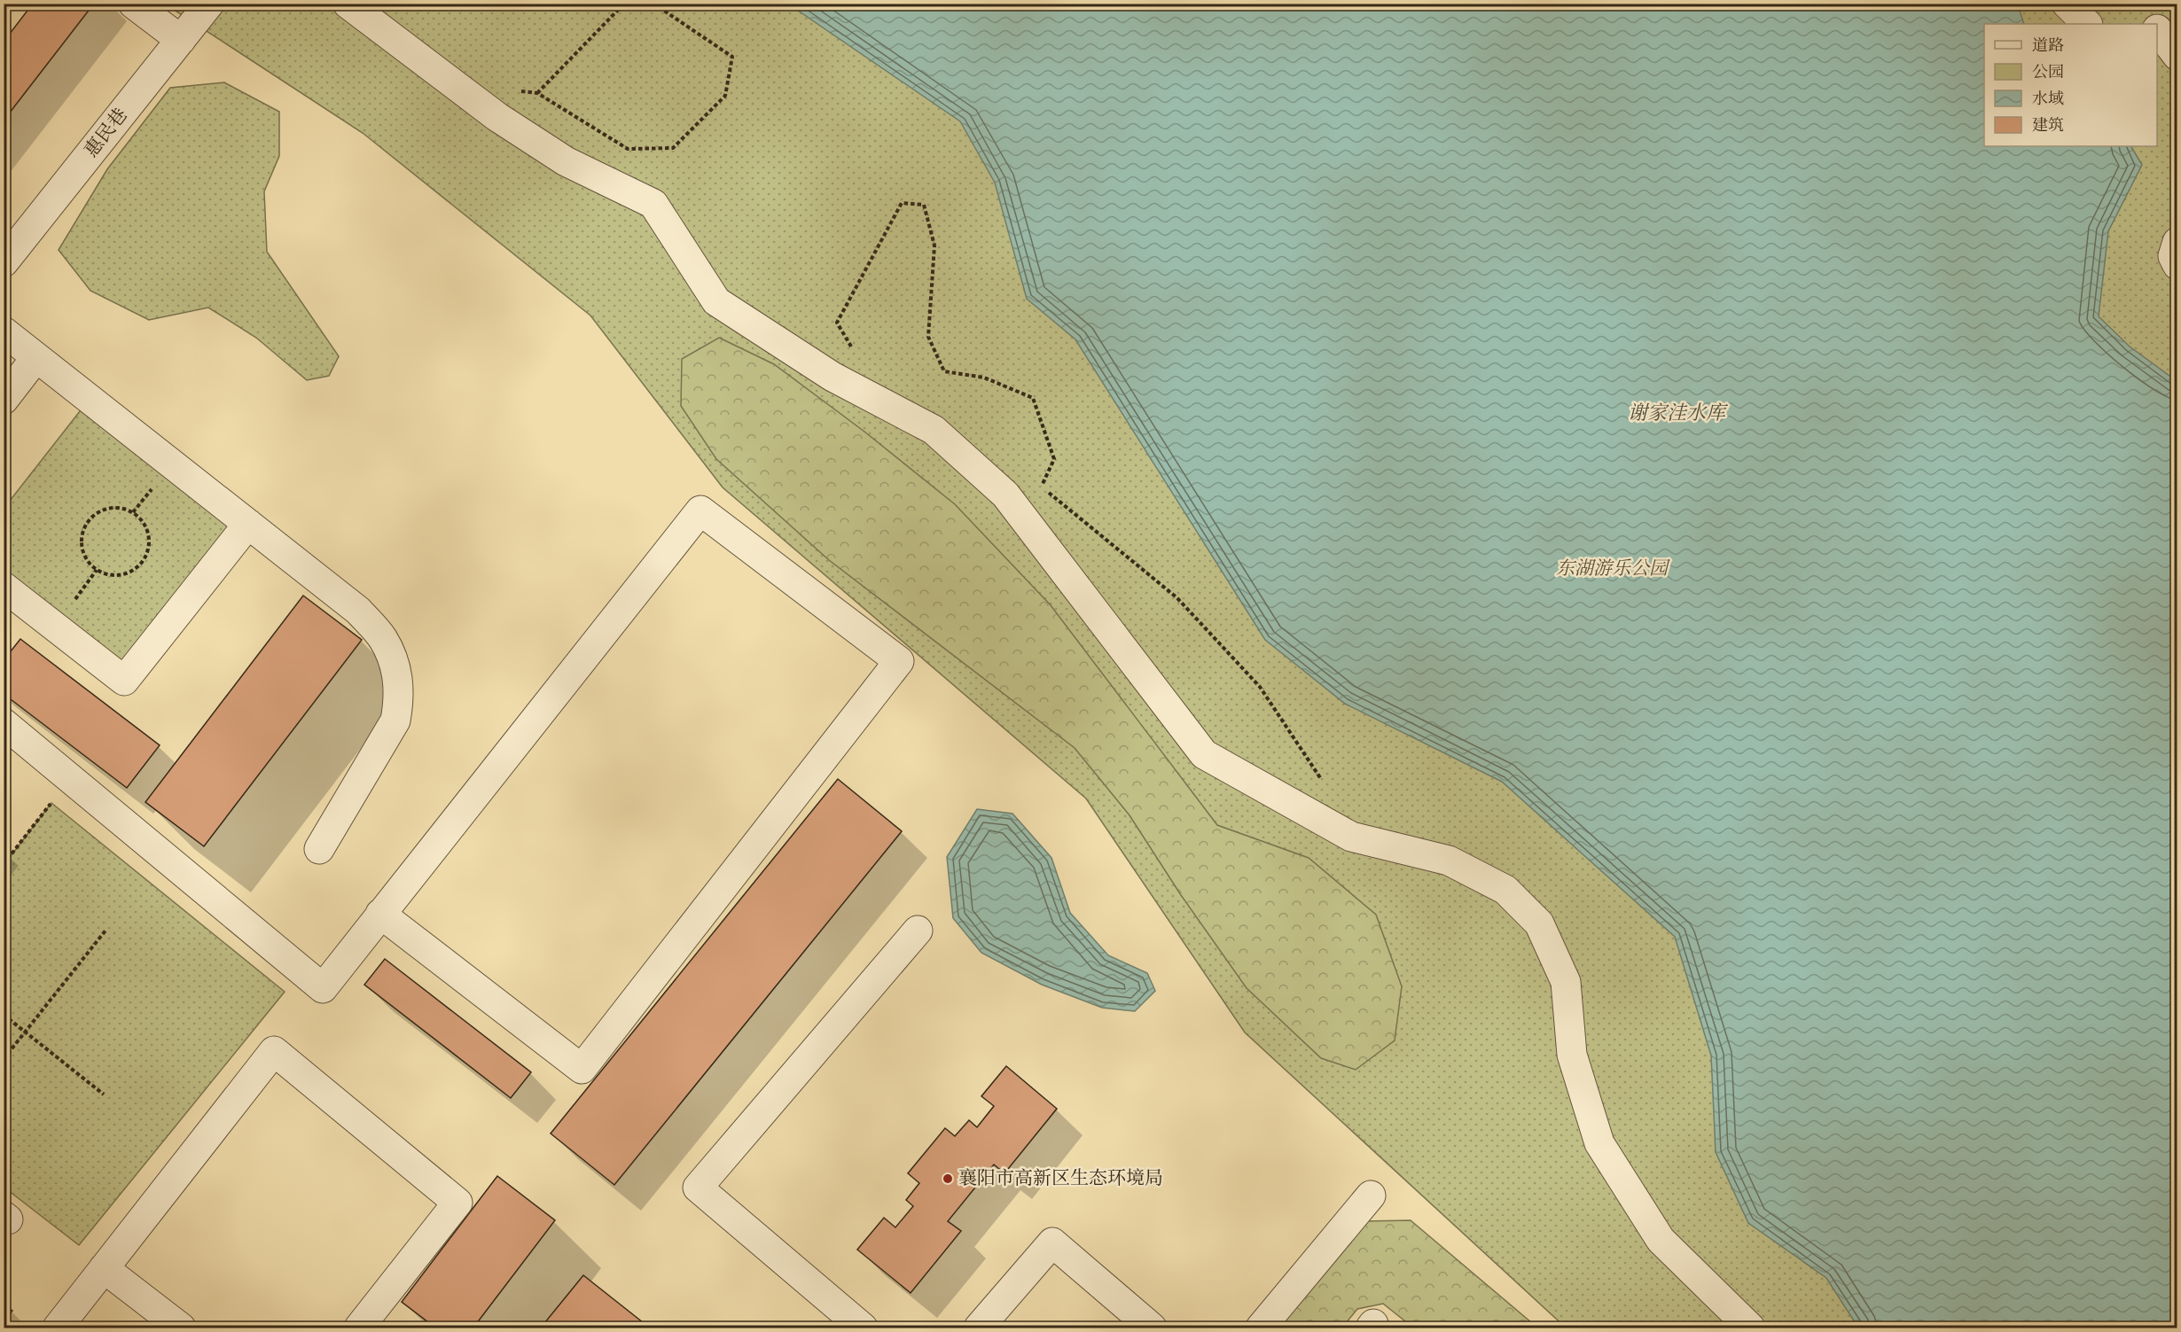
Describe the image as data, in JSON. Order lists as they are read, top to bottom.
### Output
{
  "streets": {
    "street": ["惠民巷"]
  },
  "water": ["谢家洼水库"],
  "parks": ["东湖游乐公园"],
  "places": ["襄阳市高新区生态环境局"],
  "legend": [
    "道路",
    "公园",
    "水域",
    "建筑"
  ]
}
